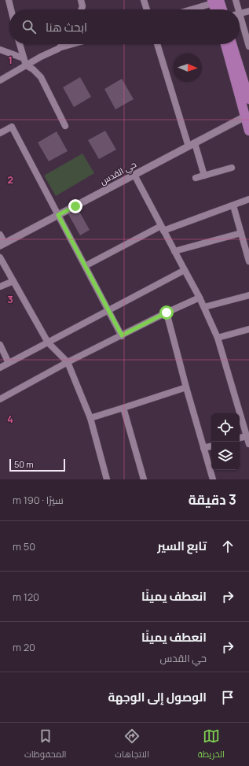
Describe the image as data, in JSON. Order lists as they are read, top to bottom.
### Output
{
  "streets": {
    "street": ["حي القدس"]
  },
  "scale_bar": "50 m",
  "north": "right",
  "page": {
    "search": "ابحث هنا",
    "scale": "50 m",
    "heading": ["3 دقيقة", "سيرًا · 190 m"],
    "list": [
      ["تابع السير", "50 m"],
      ["انعطف يمينًا", "120 m"],
      ["انعطف يمينًا", "حي القدس", "20 m"],
      "الوصول إلى الوجهة"
    ],
    "nav": ["الخريطة", "الاتجاهات", "المحفوظات"]
  },
  "grid": {
    "rows": [
      "1",
      "2",
      "3",
      "4"
    ]
  }
}
